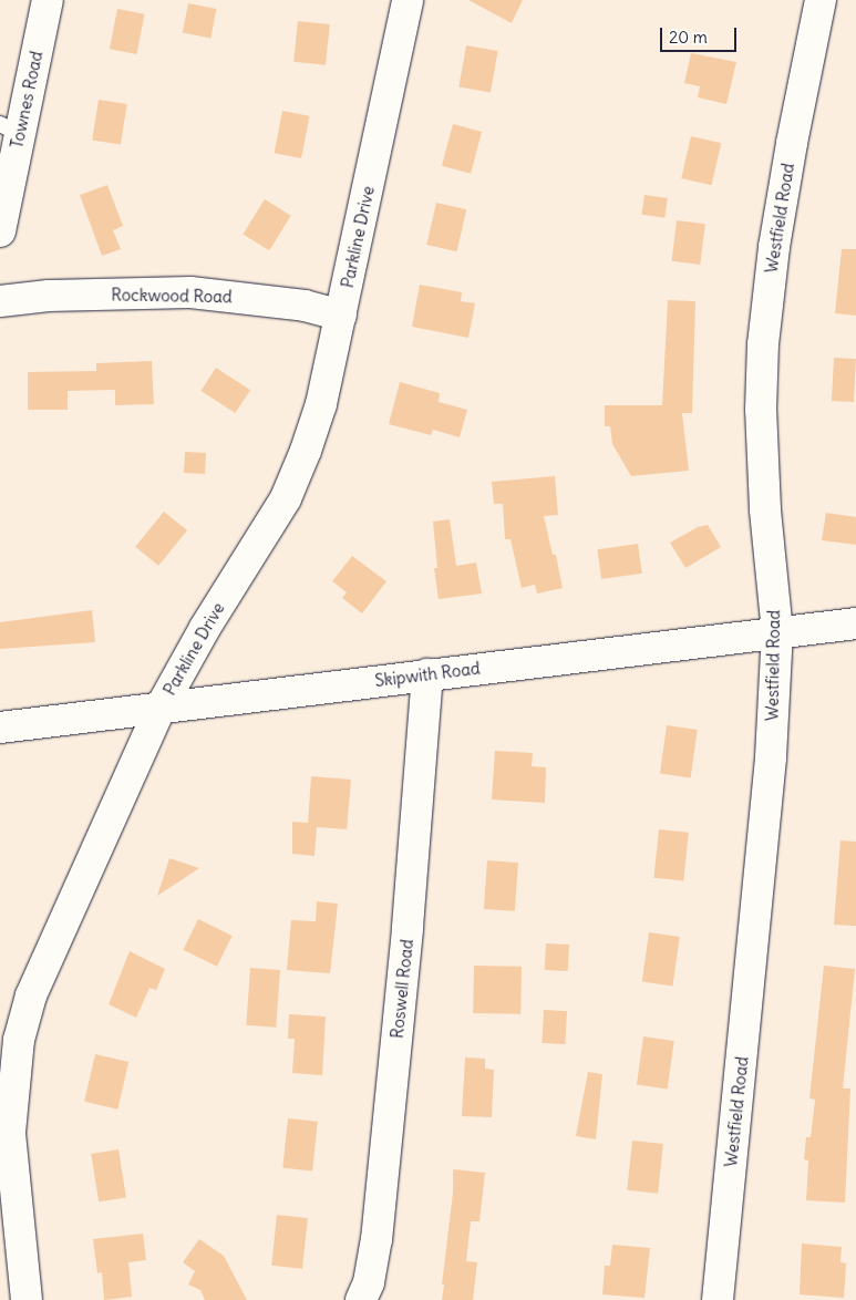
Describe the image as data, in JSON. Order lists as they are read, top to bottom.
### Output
{
  "streets": {
    "street": [
      "Townes Road",
      "Westfield Road",
      "Parkline Drive",
      "Rockwood Road",
      "Skipwith Road",
      "Roswell Road"
    ]
  },
  "crossings": [
    ["Westfield Road", "Skipwith Road"],
    ["Parkline Drive", "Rockwood Road"],
    ["Parkline Drive", "Skipwith Road"],
    ["Skipwith Road", "Roswell Road"]
  ],
  "scale_bar": "20 m"
}
